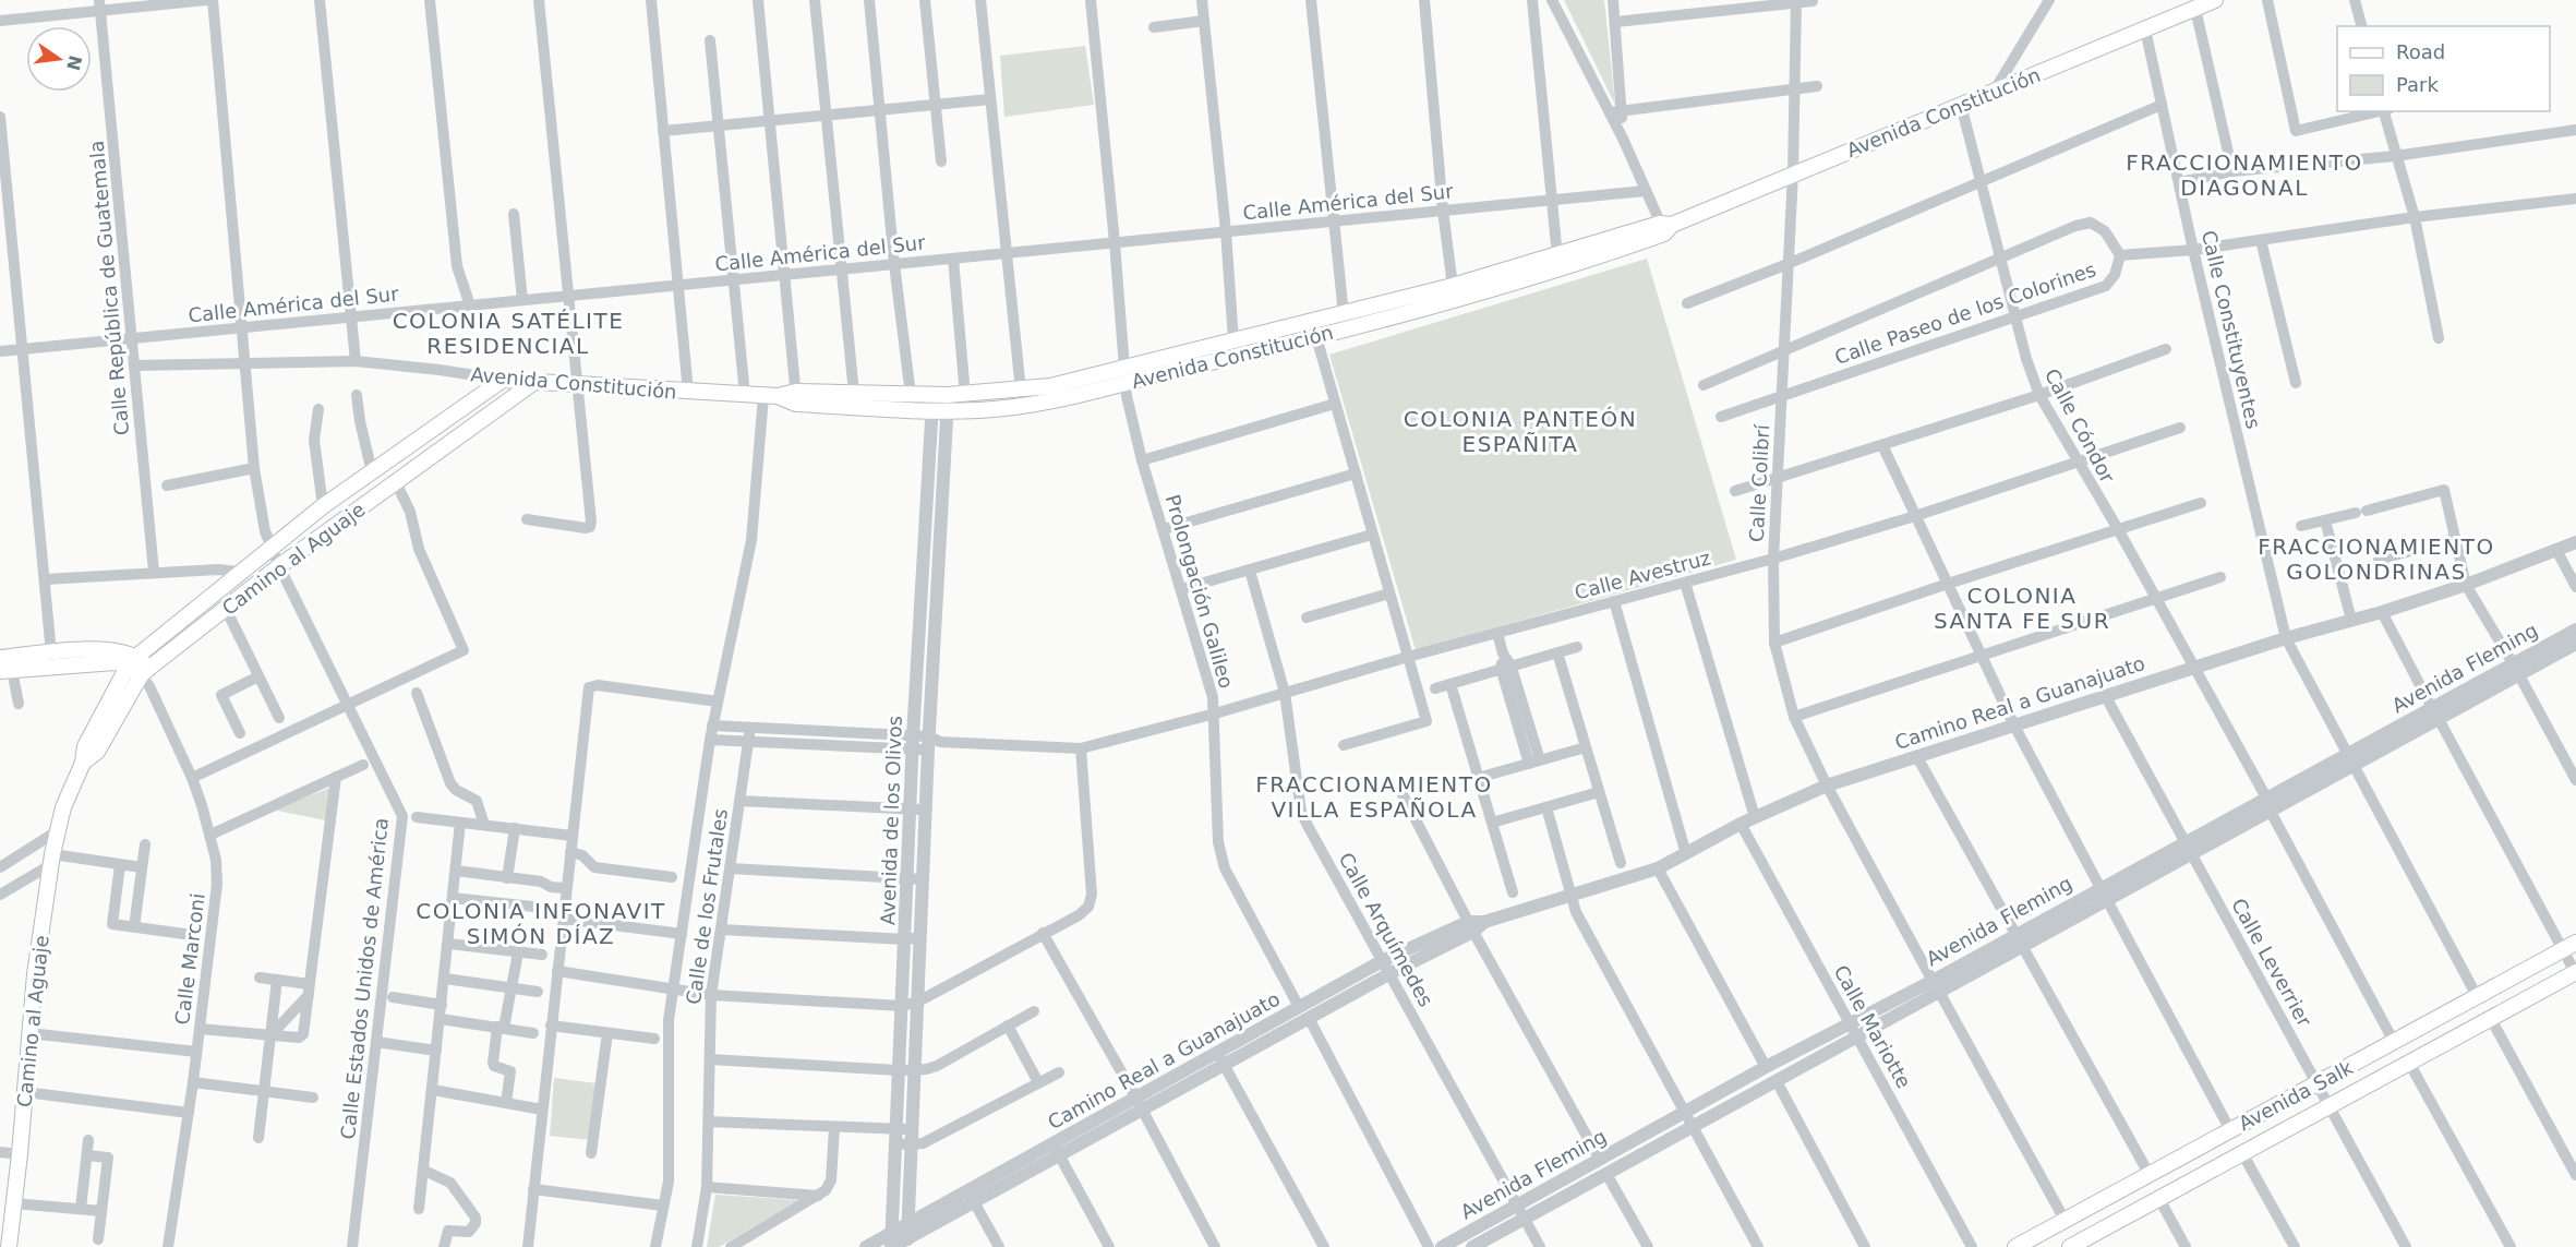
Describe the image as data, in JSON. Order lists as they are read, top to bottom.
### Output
{
  "streets": {
    "main road": ["Avenida Constitución", "Camino al Aguaje", "Avenida Salk"],
    "street": [
      "Calle América del Sur",
      "Calle República de Guatemala",
      "Calle Paseo de los Colorines",
      "Calle Constituyentes",
      "Calle Cóndor",
      "Calle Colibrí",
      "Calle Avestruz",
      "Prolongación Galileo",
      "Avenida Fleming",
      "Camino Real a Guanajuato",
      "Avenida de los Olivos",
      "Calle de los Frutales",
      "Calle Arquímedes",
      "Calle Marconi",
      "Calle Leverrier",
      "Calle Estados Unidos de América",
      "Calle Mariotte"
    ]
  },
  "crossings": [
    ["Avenida Constitución", "Calle República de Guatemala"],
    ["Avenida Constitución", "Calle Constituyentes"],
    ["Avenida Constitución", "Calle Cóndor"],
    ["Avenida Constitución", "Calle Colibrí"],
    ["Avenida Constitución", "Camino al Aguaje"],
    ["Avenida Constitución", "Prolongación Galileo"],
    ["Avenida Constitución", "Avenida de los Olivos"],
    ["Avenida Constitución", "Calle Estados Unidos de América"],
    ["Calle América del Sur", "Calle República de Guatemala"],
    ["Calle América del Sur", "Prolongación Galileo"],
    ["Calle América del Sur", "Calle Estados Unidos de América"],
    ["Calle Paseo de los Colorines", "Calle Cóndor"],
    ["Calle Paseo de los Colorines", "Calle Colibrí"],
    ["Calle Constituyentes", "Avenida Fleming"],
    ["Calle Constituyentes", "Camino Real a Guanajuato"],
    ["Calle Constituyentes", "Avenida Salk"],
    ["Calle Cóndor", "Calle Avestruz"],
    ["Calle Cóndor", "Avenida Fleming"],
    ["Calle Cóndor", "Camino Real a Guanajuato"],
    ["Calle Cóndor", "Avenida Salk"],
    ["Calle Colibrí", "Calle Avestruz"],
    ["Calle Colibrí", "Avenida Fleming"],
    ["Calle Colibrí", "Camino Real a Guanajuato"],
    ["Calle Colibrí", "Avenida Salk"],
    ["Camino al Aguaje", "Calle Marconi"],
    ["Camino al Aguaje", "Calle Estados Unidos de América"],
    ["Calle Avestruz", "Prolongación Galileo"],
    ["Calle Avestruz", "Avenida de los Olivos"],
    ["Calle Avestruz", "Calle Arquímedes"],
    ["Prolongación Galileo", "Camino Real a Guanajuato"],
    ["Avenida Fleming", "Calle Arquímedes"],
    ["Avenida Fleming", "Calle Leverrier"],
    ["Avenida Fleming", "Calle Mariotte"],
    ["Camino Real a Guanajuato", "Avenida de los Olivos"],
    ["Camino Real a Guanajuato", "Calle Arquímedes"],
    ["Camino Real a Guanajuato", "Calle Leverrier"],
    ["Camino Real a Guanajuato", "Calle Mariotte"],
    ["Calle Leverrier", "Avenida Salk"]
  ],
  "districts": [
    "FRACCIONAMIENTO DIAGONAL",
    "COLONIA SATÉLITE RESIDENCIAL",
    "COLONIA PANTEÓN ESPAÑITA",
    "FRACCIONAMIENTO GOLONDRINAS",
    "COLONIA SANTA FE SUR",
    "FRACCIONAMIENTO VILLA ESPAÑOLA",
    "COLONIA INFONAVIT SIMÓN DÍAZ"
  ],
  "legend": ["Road", "Park"],
  "north": "right"
}
